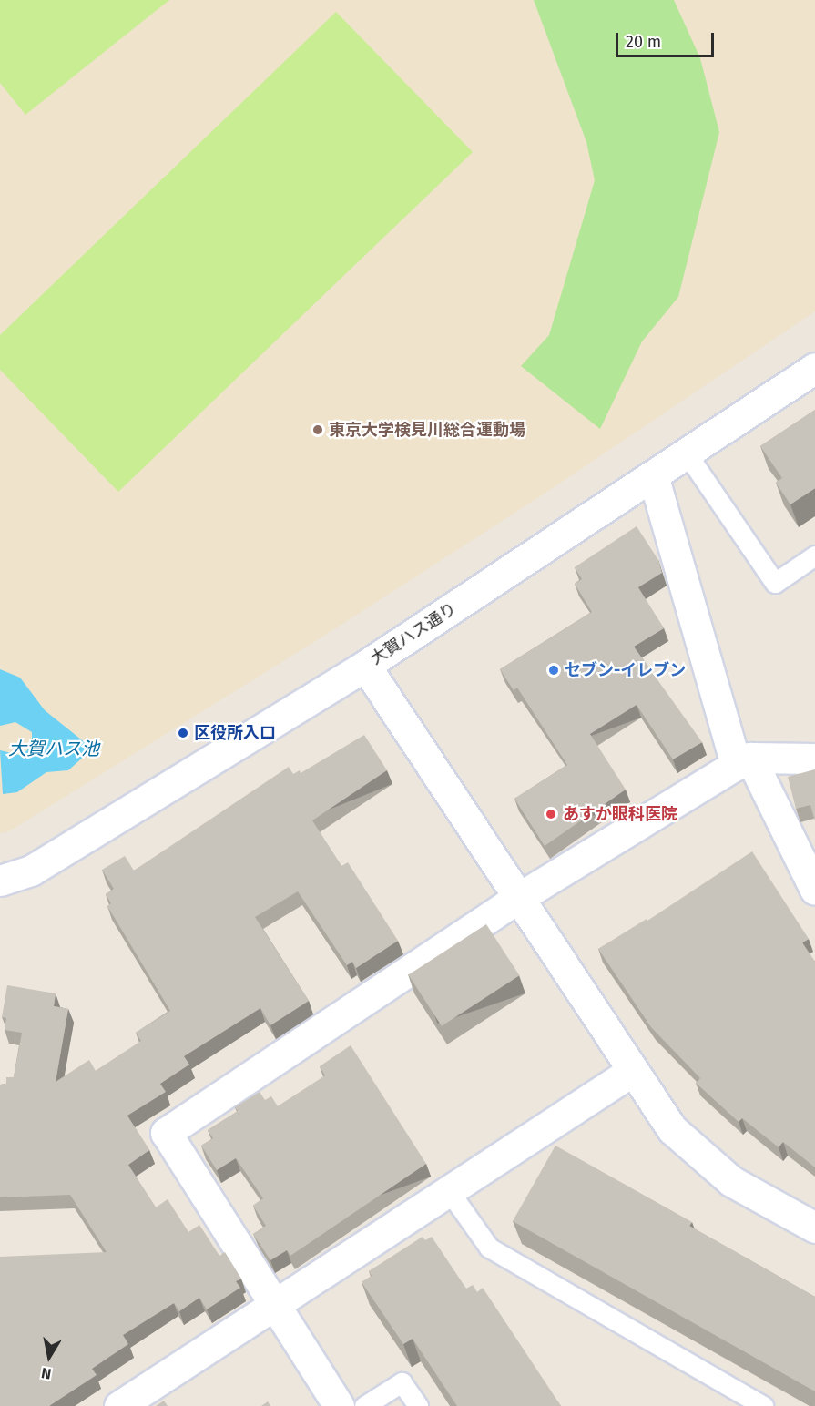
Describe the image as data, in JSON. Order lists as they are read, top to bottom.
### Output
{
  "streets": {
    "street": ["大賀ハス通り"]
  },
  "water": ["大賀ハス池"],
  "places": [
    "東京大学検見川総合運動場",
    "セブン-イレブン",
    "区役所入口",
    "あすか眼科医院"
  ],
  "scale_bar": "20 m",
  "north": "bottom"
}
